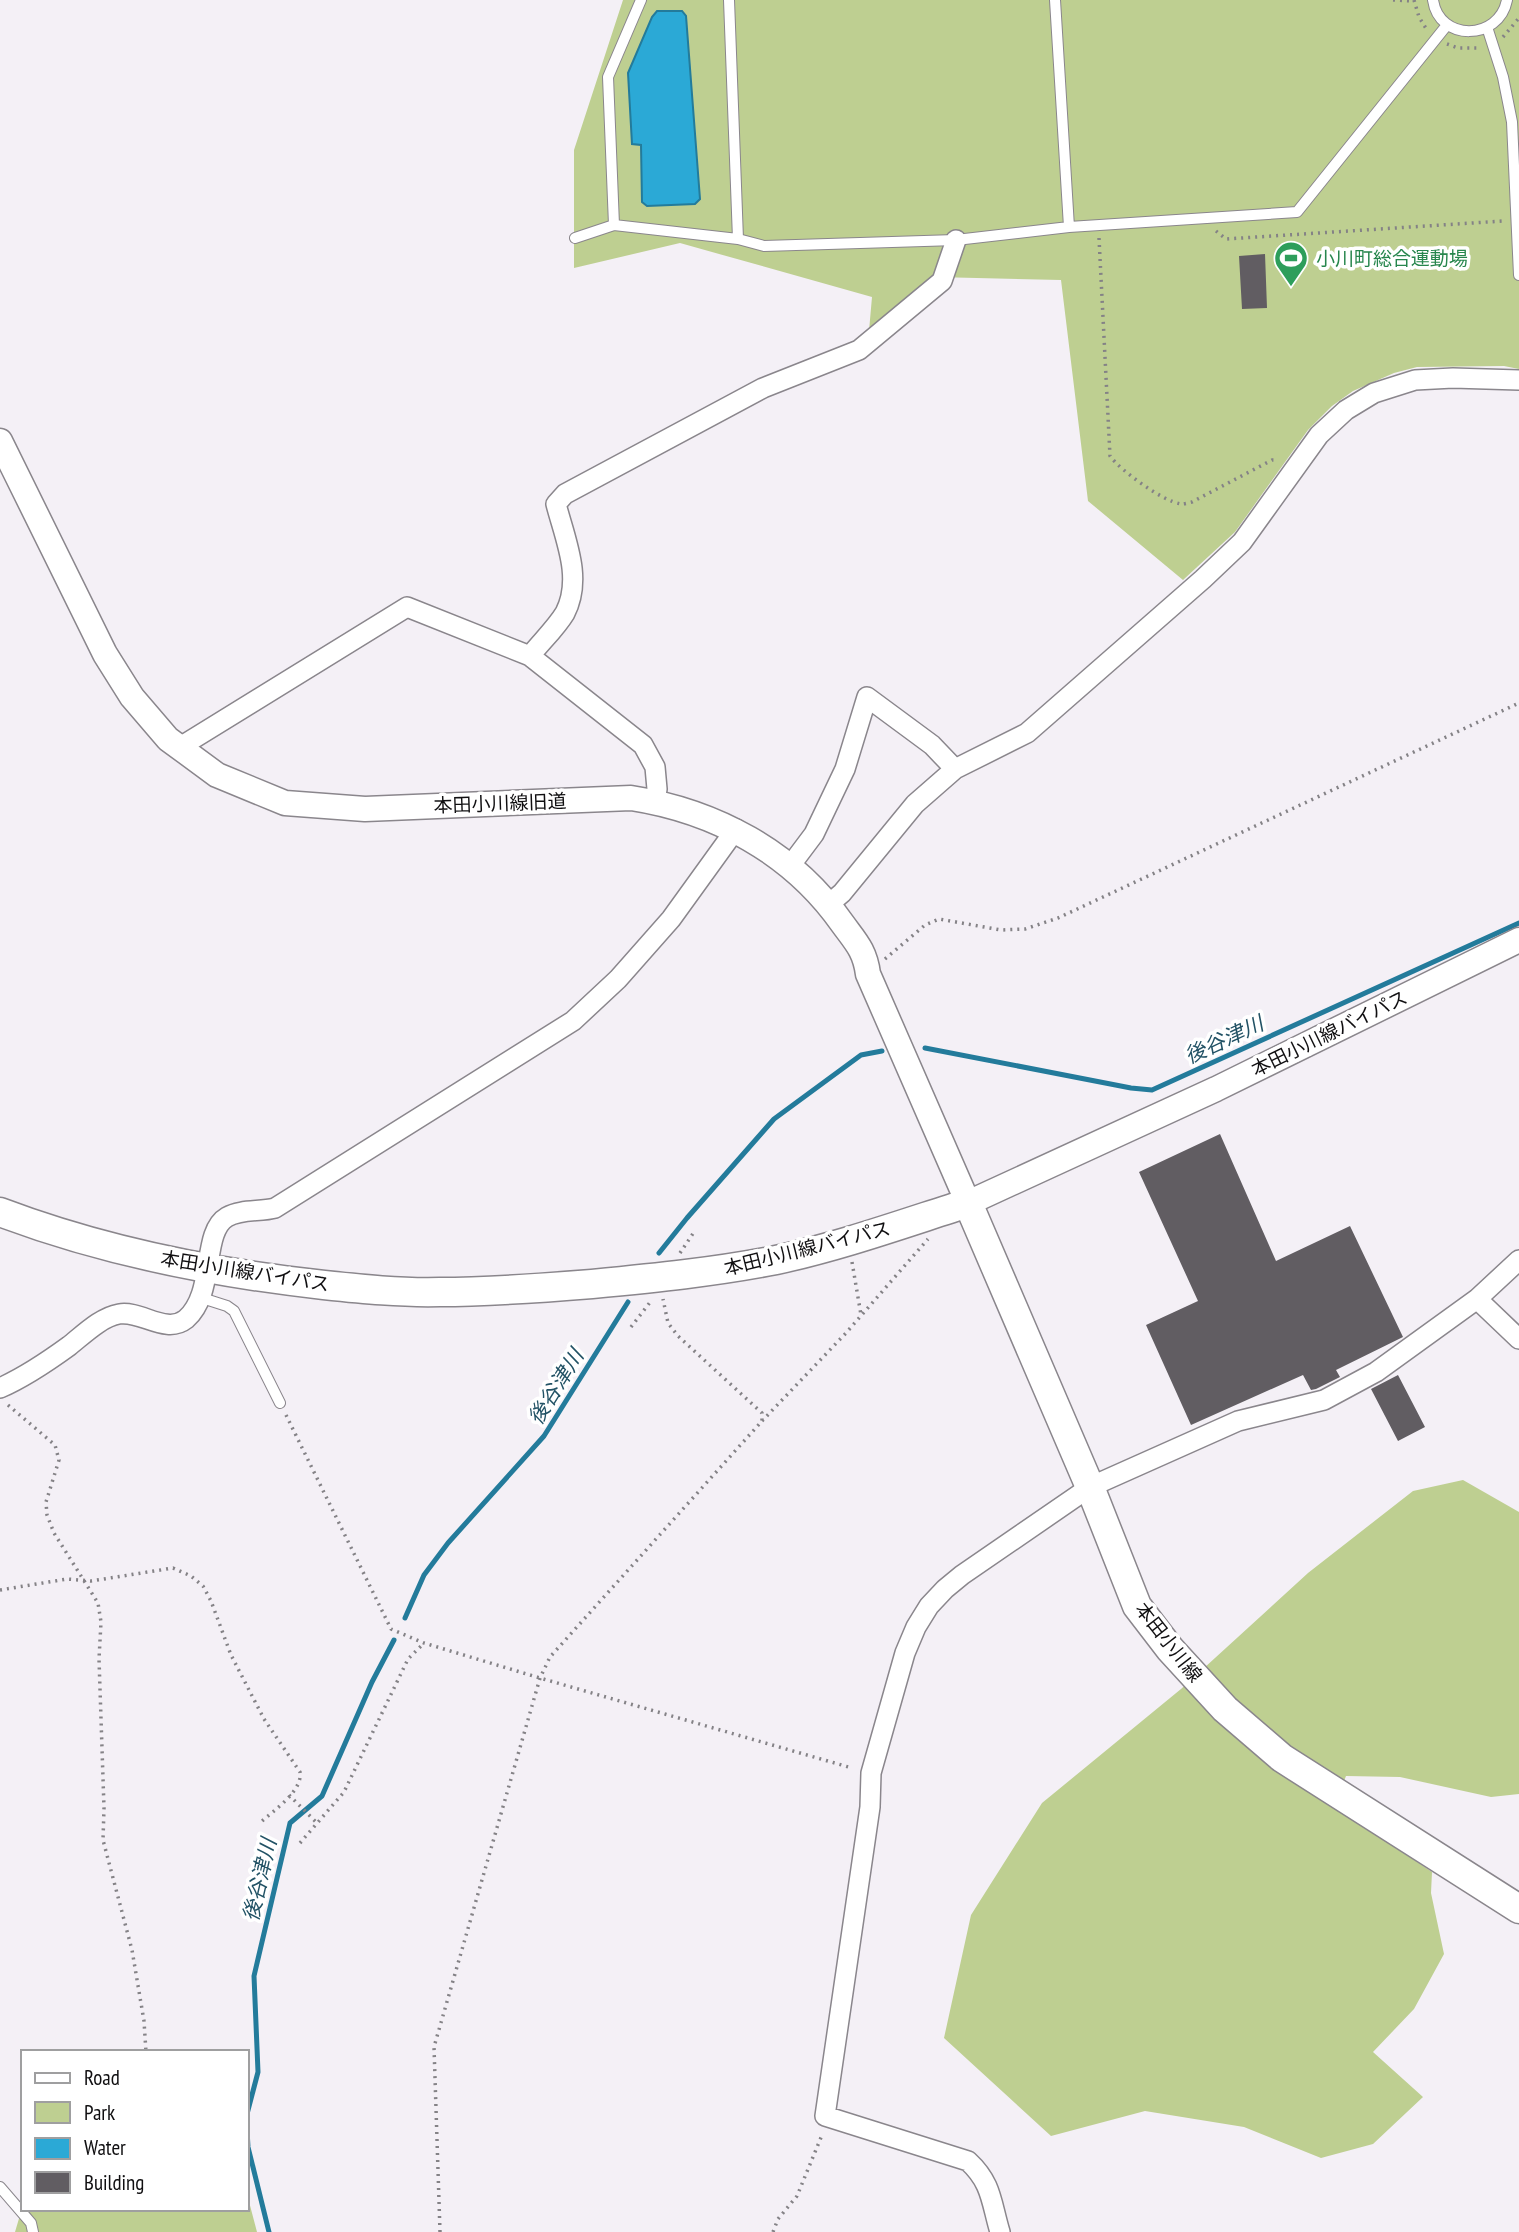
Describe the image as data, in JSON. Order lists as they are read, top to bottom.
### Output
{
  "streets": {
    "main road": ["本田小川線バイパス", "本田小川線"],
    "street": ["本田小川線旧道"]
  },
  "crossings": [
    ["本田小川線旧道", "本田小川線バイパス"],
    ["本田小川線旧道", "本田小川線"],
    ["本田小川線バイパス", "本田小川線"]
  ],
  "water": ["後谷津川"],
  "places": {
    "sports": ["小川町総合運動場"]
  },
  "legend": [
    "Road",
    "Park",
    "Water",
    "Building"
  ]
}
